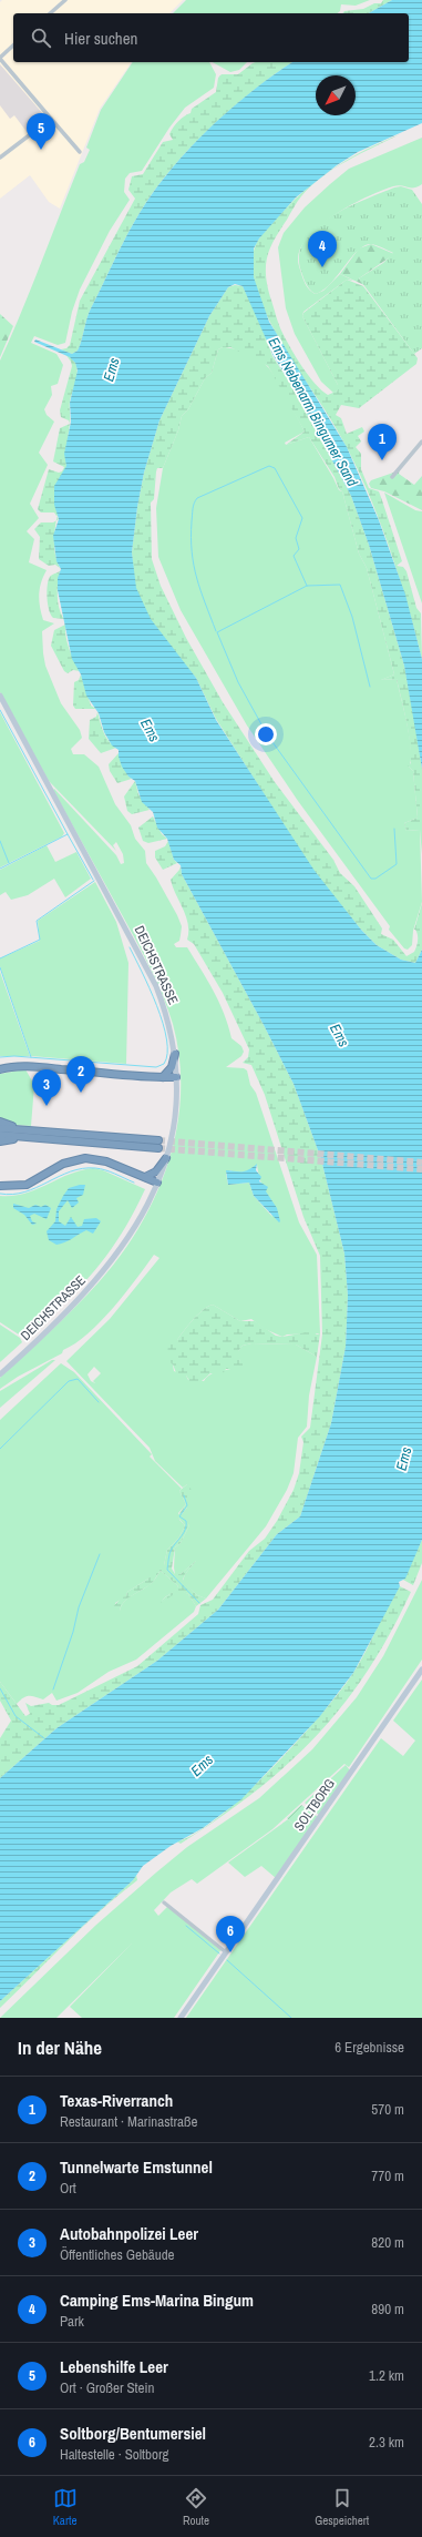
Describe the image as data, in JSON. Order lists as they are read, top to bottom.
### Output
{
  "streets": {
    "main road": ["DEICHSTRASSE", "SOLTBORG"]
  },
  "water": ["Ems", "Ems Nebenarm Bingumer Sand"],
  "north": "bottom left",
  "page": {
    "search": "Hier suchen",
    "pins": [
      "5",
      "4",
      "1",
      "2",
      "3",
      "6"
    ],
    "heading": ["In der Nähe", "6 Ergebnisse"],
    "list": [
      {
        "mark": "1",
        "name": "Texas-Riverranch",
        "note": "Restaurant · Marinastraße",
        "value": "570 m"
      },
      {
        "mark": "2",
        "name": "Tunnelwarte Emstunnel",
        "note": "Ort",
        "value": "770 m"
      },
      {
        "mark": "3",
        "name": "Autobahnpolizei Leer",
        "note": "Öffentliches Gebäude",
        "value": "820 m"
      },
      {
        "mark": "4",
        "name": "Camping Ems-Marina Bingum",
        "note": "Park",
        "value": "890 m"
      },
      {
        "mark": "5",
        "name": "Lebenshilfe Leer",
        "note": "Ort · Großer Stein",
        "value": "1.2 km"
      },
      {
        "mark": "6",
        "name": "Soltborg/Bentumersiel",
        "note": "Haltestelle · Soltborg",
        "value": "2.3 km"
      }
    ],
    "nav": ["Karte", "Route", "Gespeichert"]
  }
}
